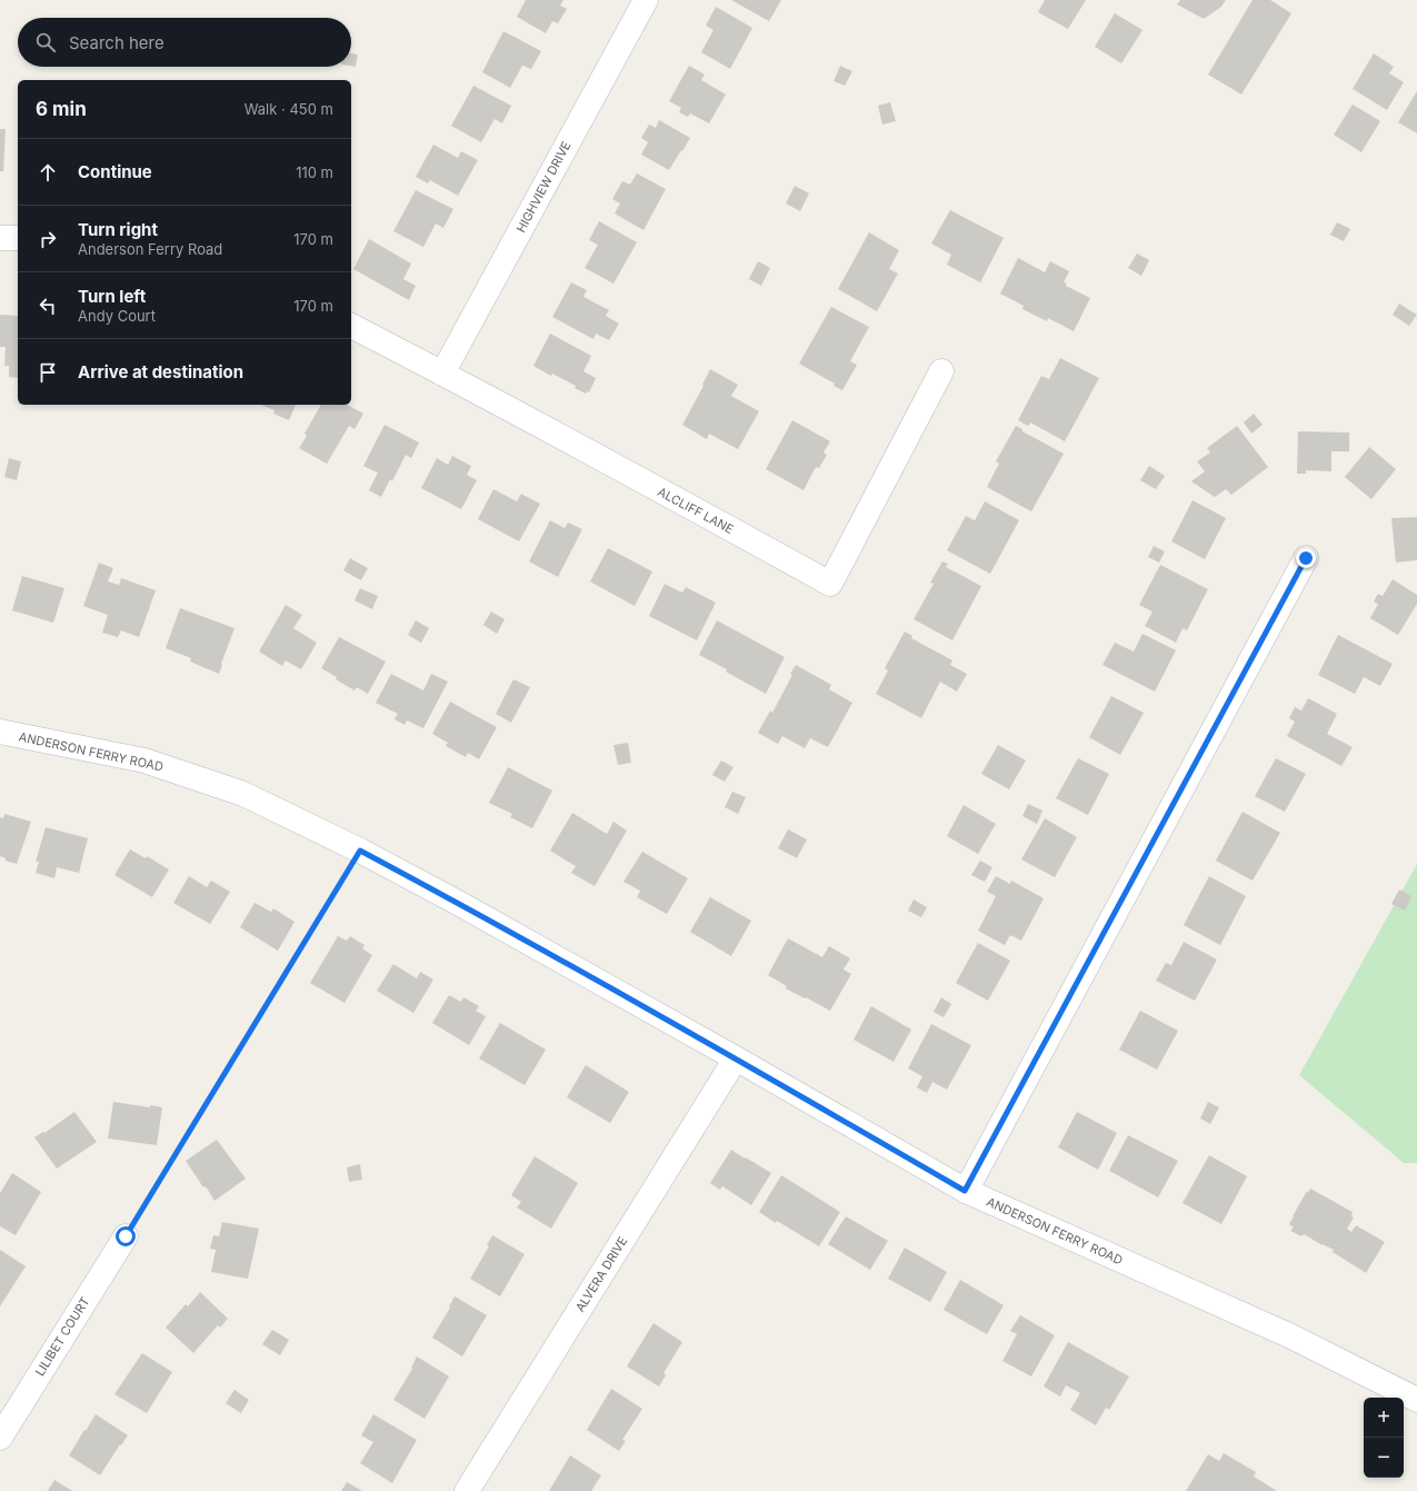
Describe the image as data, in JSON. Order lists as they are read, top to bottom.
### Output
{
  "streets": {
    "street": [
      "HIGHVIEW DRIVE",
      "ALCLIFF LANE",
      "ANDERSON FERRY ROAD",
      "ALVERA DRIVE",
      "LILIBET COURT"
    ]
  },
  "crossings": [
    ["HIGHVIEW DRIVE", "ALCLIFF LANE"],
    ["ANDERSON FERRY ROAD", "ALVERA DRIVE"]
  ],
  "page": {
    "search": "Search here",
    "heading": ["6 min", "Walk · 450 m"],
    "list": [
      ["Continue", "110 m"],
      ["Turn right", "Anderson Ferry Road", "170 m"],
      ["Turn left", "Andy Court", "170 m"],
      "Arrive at destination"
    ],
    "map_buttons": ["+", "−"]
  }
}
